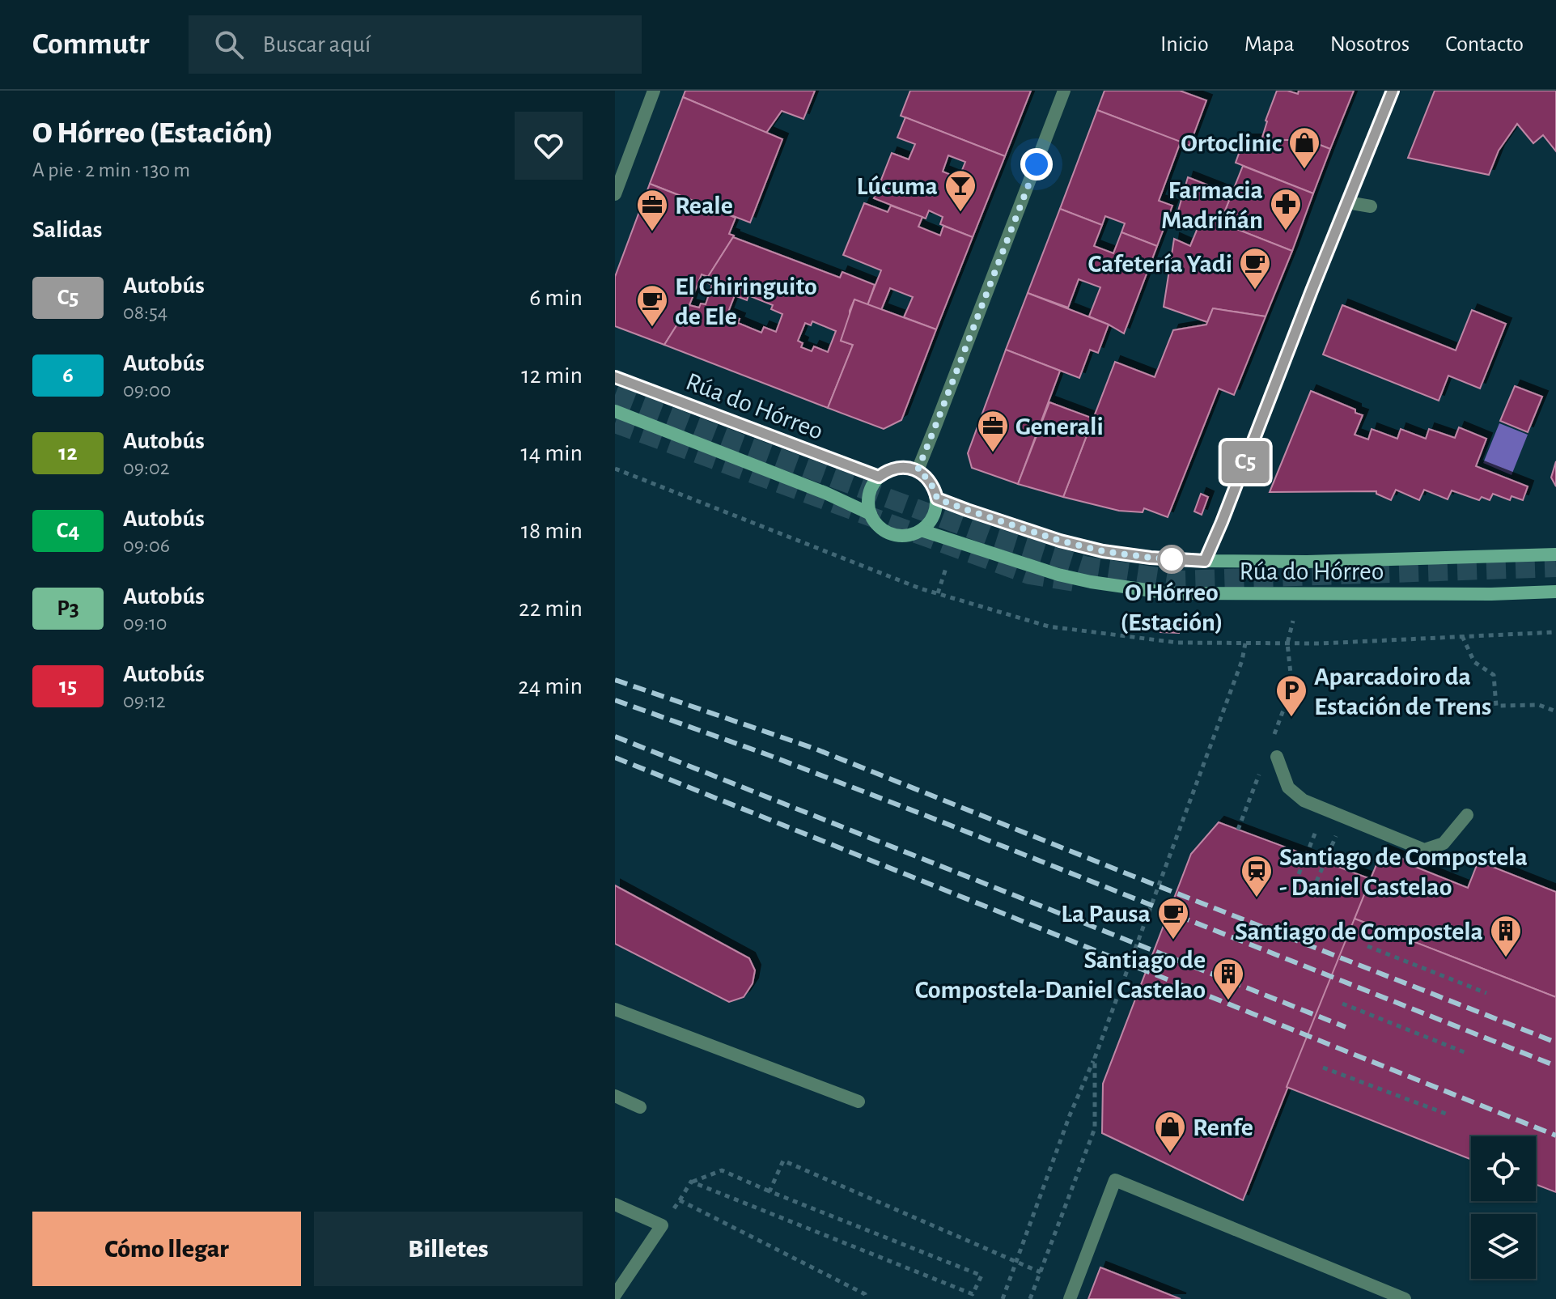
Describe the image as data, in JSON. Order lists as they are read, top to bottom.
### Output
{
  "streets": {
    "main road": ["Rúa do Hórreo"]
  },
  "places": {
    "shop": ["Ortoclinic", "Renfe"],
    "bar": ["Lúcuma"],
    "pharmacy": ["Farmacia Madriñán"],
    "office": ["Reale", "Generali"],
    "cafe": ["Cafetería Yadi", "El Chiringuito de Ele", "La Pausa"],
    "other": ["O Hórreo (Estación)"],
    "parking": ["Aparcadoiro da Estación de Trens"],
    "station": ["Santiago de Compostela - Daniel Castelao"],
    "building": ["Santiago de Compostela", "Santiago de Compostela-Daniel Castelao"]
  },
  "lines": ["bus line C5"],
  "page": {
    "header": "Commutr",
    "search": "Buscar aquí",
    "nav": [
      "Inicio",
      "Mapa",
      "Nosotros",
      "Contacto"
    ],
    "heading": [
      ["O Hórreo (Estación)", "A pie · 2 min · 130 m"],
      "Salidas"
    ],
    "on_map": "C5",
    "list": [
      {
        "mark": "C5",
        "name": "Autobús",
        "note": "08:54",
        "value": "6 min"
      },
      {
        "mark": "6",
        "name": "Autobús",
        "note": "09:00",
        "value": "12 min"
      },
      {
        "mark": "12",
        "name": "Autobús",
        "note": "09:02",
        "value": "14 min"
      },
      {
        "mark": "C4",
        "name": "Autobús",
        "note": "09:06",
        "value": "18 min"
      },
      {
        "mark": "P3",
        "name": "Autobús",
        "note": "09:10",
        "value": "22 min"
      },
      {
        "mark": "15",
        "name": "Autobús",
        "note": "09:12",
        "value": "24 min"
      }
    ],
    "buttons": ["Cómo llegar", "Billetes"]
  }
}
